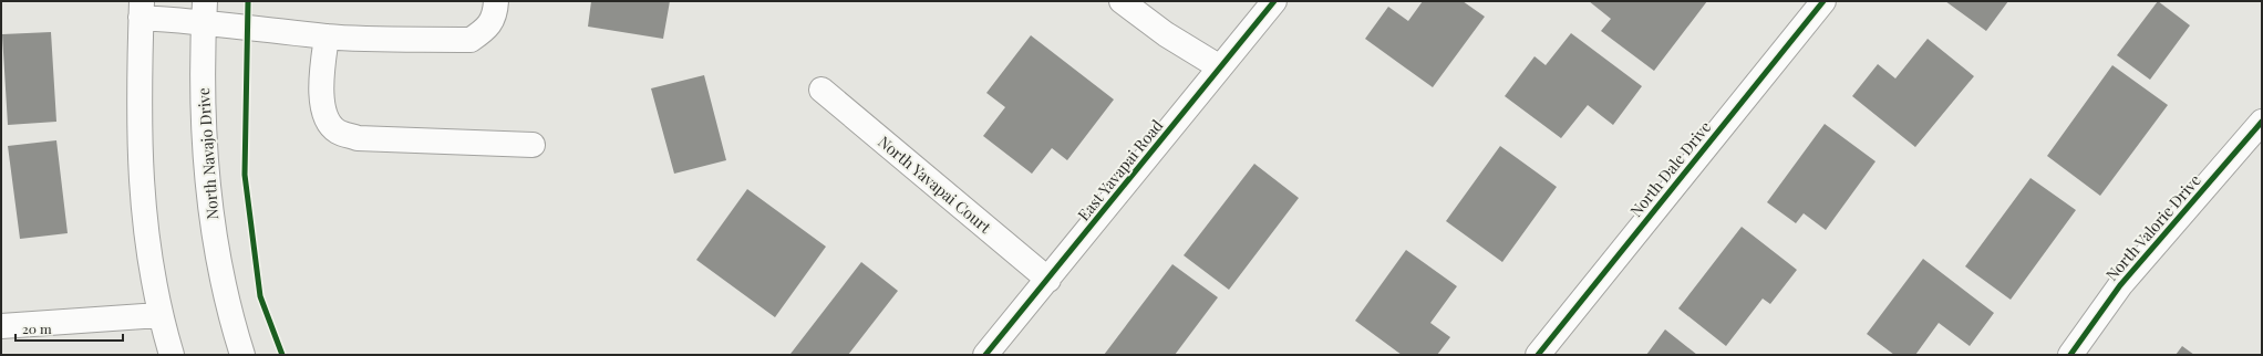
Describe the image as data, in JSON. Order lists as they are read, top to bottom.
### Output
{
  "streets": {
    "street": [
      "North Navajo Drive",
      "North Dale Drive",
      "East Yavapai Road",
      "North Yavapai Court",
      "North Valorie Drive"
    ]
  },
  "crossings": [
    ["East Yavapai Road", "North Yavapai Court"]
  ],
  "scale_bar": "20 m"
}
